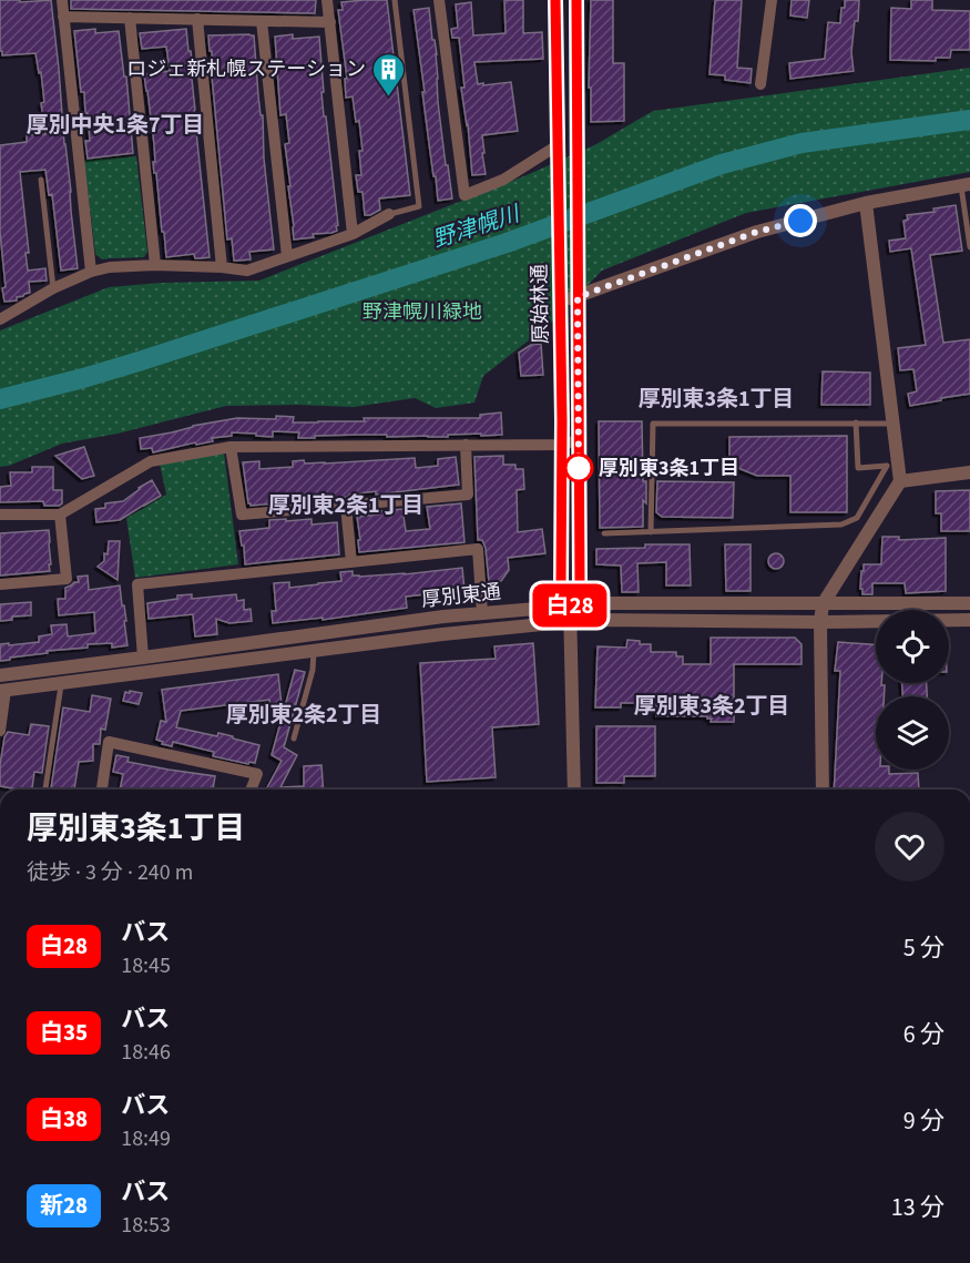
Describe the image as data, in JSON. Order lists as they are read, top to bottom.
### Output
{
  "streets": {
    "street": ["原始林通", "厚別東通"]
  },
  "crossings": [
    ["原始林通", "厚別東通"]
  ],
  "districts": [
    "厚別中央1条7丁目",
    "厚別東3条1丁目",
    "厚別東2条1丁目",
    "厚別東3条2丁目",
    "厚別東2条2丁目"
  ],
  "water": ["野津幌川"],
  "parks": ["野津幌川緑地"],
  "places": {
    "building": ["ロジェ新札幌ステーション"],
    "other": ["厚別東3条1丁目"]
  },
  "lines": ["bus line 白28"],
  "page": {
    "on_map": "白28",
    "heading": ["厚別東3条1丁目", "徒歩 · 3 分 · 240 m"],
    "list": [
      {
        "mark": "白28",
        "name": "バス",
        "note": "18:45",
        "value": "5 分"
      },
      {
        "mark": "白35",
        "name": "バス",
        "note": "18:46",
        "value": "6 分"
      },
      {
        "mark": "白38",
        "name": "バス",
        "note": "18:49",
        "value": "9 分"
      },
      {
        "mark": "新28",
        "name": "バス",
        "note": "18:53",
        "value": "13 分"
      }
    ]
  }
}
